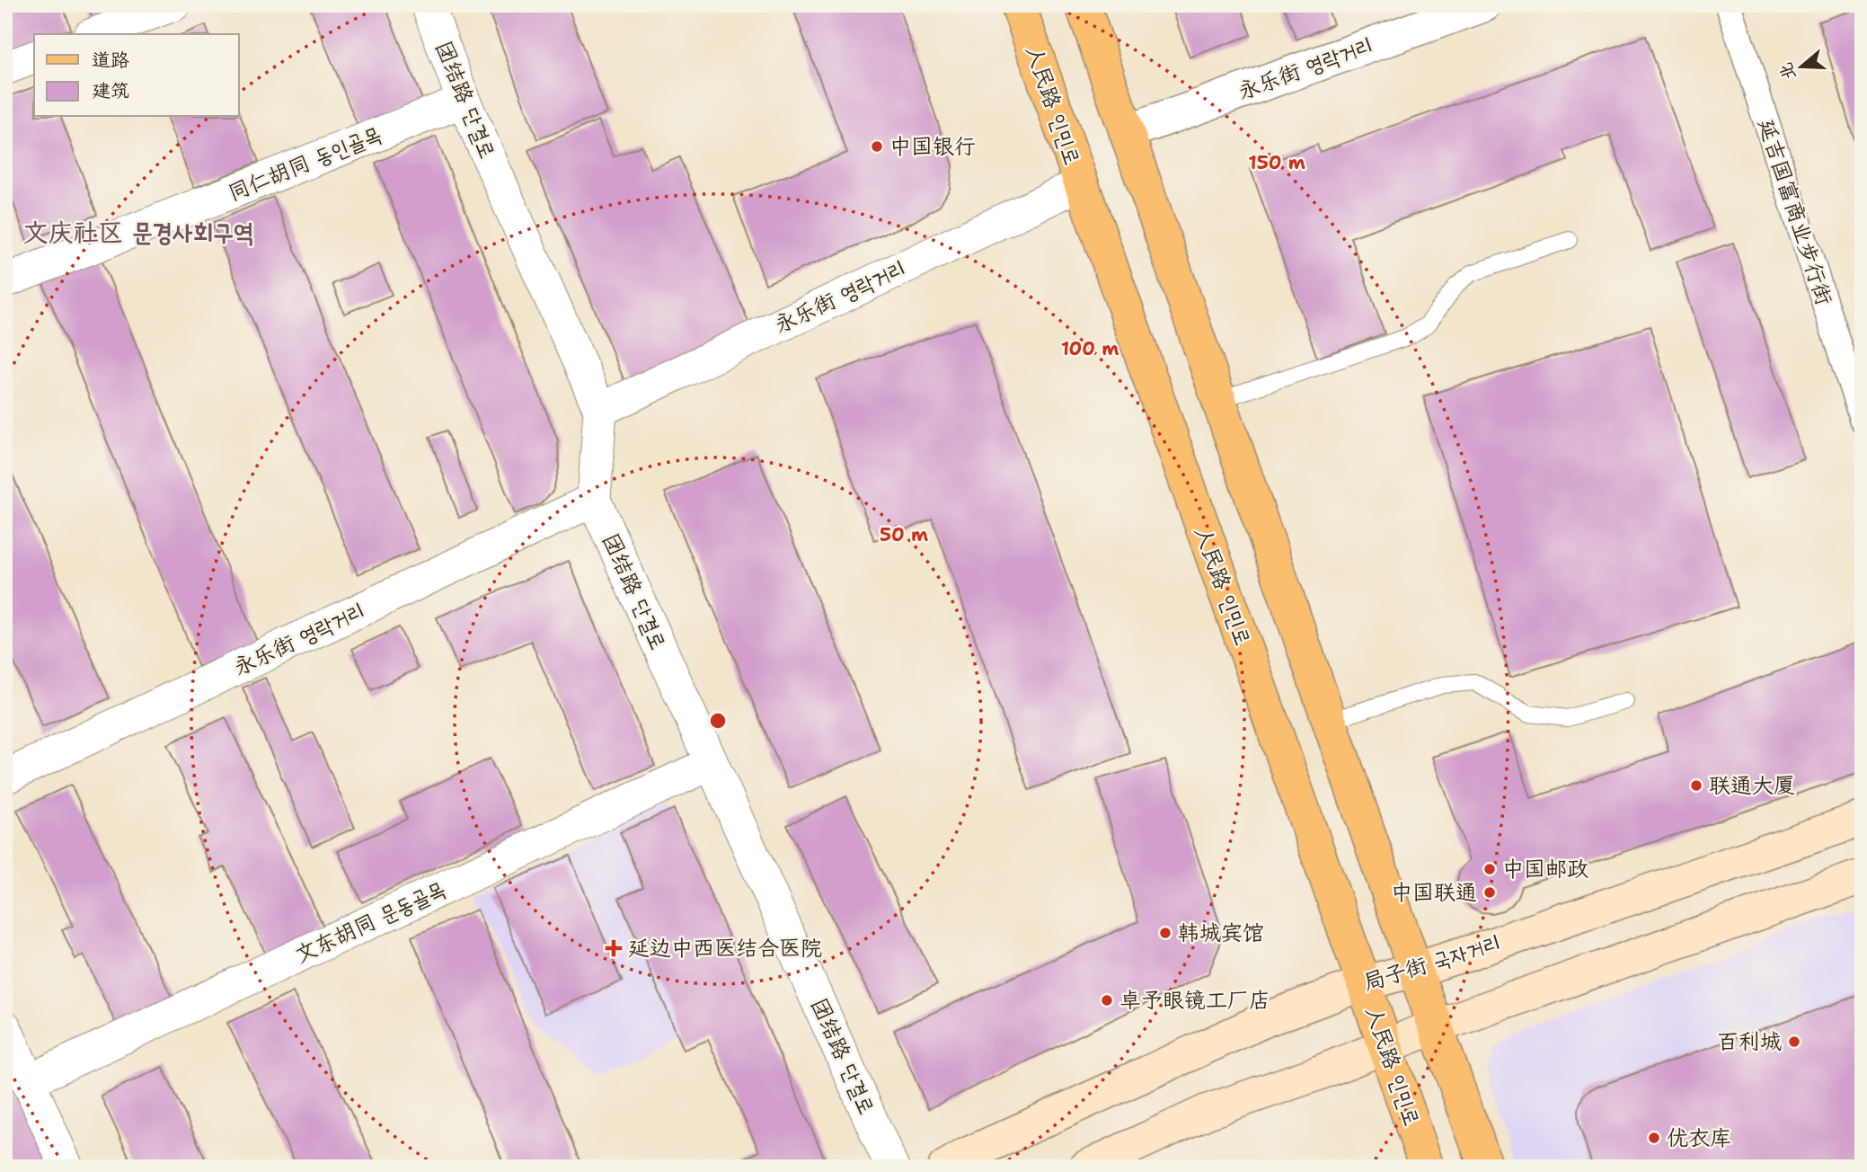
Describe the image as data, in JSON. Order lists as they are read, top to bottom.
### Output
{
  "streets": {
    "main road": ["人民路 인민로", "局子街 국자거리"],
    "street": [
      "永乐街 영락거리",
      "团结路 단결로",
      "同仁胡同 동인골목",
      "延吉国富商业步行街",
      "文东胡同 문동골목"
    ]
  },
  "crossings": [
    ["永乐街 영락거리", "团结路 단결로"],
    ["永乐街 영락거리", "人民路 인민로"],
    ["团结路 단결로", "同仁胡同 동인골목"],
    ["团结路 단결로", "文东胡同 문동골목"],
    ["人民路 인민로", "局子街 국자거리"]
  ],
  "districts": ["文庆社区 문경사회구역"],
  "places": {
    "other": [
      "中国银行",
      "联通大厦",
      "中国邮政",
      "中国联通",
      "韩城宾馆",
      "卓予眼镜工厂店",
      "百利城",
      "优衣库"
    ],
    "health": ["延边中西医结合医院"]
  },
  "legend": ["道路", "建筑"],
  "north": "left",
  "rings": ["150 m", "100 m", "50 m"]
}
